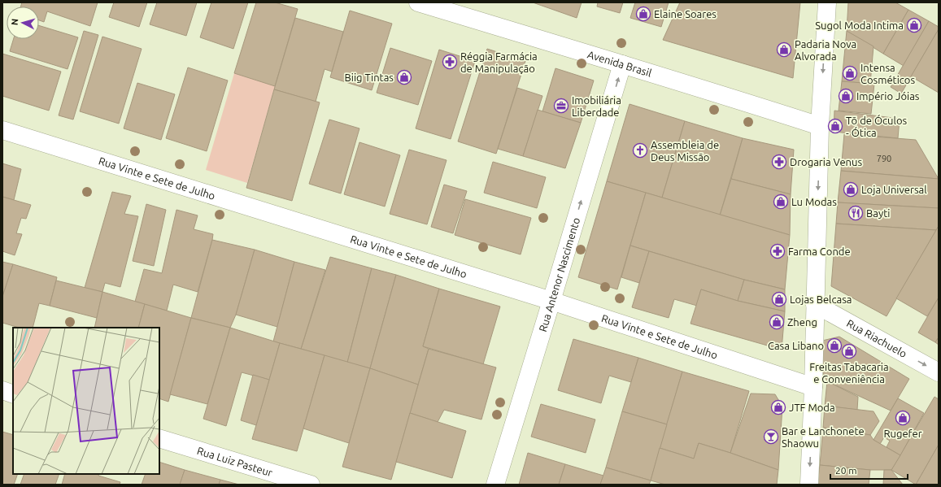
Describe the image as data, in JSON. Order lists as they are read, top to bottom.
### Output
{
  "streets": {
    "street": [
      "Avenida Brasil",
      "Rua Vinte e Sete de Julho",
      "Rua Antenor Nascimento",
      "Rua Riachuelo",
      "Rua Luiz Pasteur"
    ]
  },
  "crossings": [
    ["Avenida Brasil", "Rua Antenor Nascimento"],
    ["Rua Vinte e Sete de Julho", "Rua Antenor Nascimento"]
  ],
  "one_way": ["Rua Antenor Nascimento", "Rua Riachuelo"],
  "places": {
    "shop": [
      "Elaine Soares",
      "Sugol Moda Intima",
      "Padaria Nova Alvorada",
      "Intensa Cosméticos",
      "Biig Tintas",
      "Império Jóias",
      "Tõ de Óculos - Ótica",
      "Loja Universal",
      "Lu Modas",
      "Lojas Belcasa",
      "Zheng",
      "Casa Libano",
      "Freitas Tabacaria e Conveniência",
      "JTF Moda",
      "Rugefer"
    ],
    "pharmacy": ["Réggia Farmácia de Manipulação", "Drogaria Venus", "Farma Conde"],
    "office": ["Imobiliária Liberdade"],
    "church": ["Assembleia de Deus Missão"],
    "restaurant": ["Bayti"],
    "bar": ["Bar e Lanchonete Shaowu"]
  },
  "house_numbers": ["790"],
  "scale_bar": "20 m",
  "north": "left"
}
